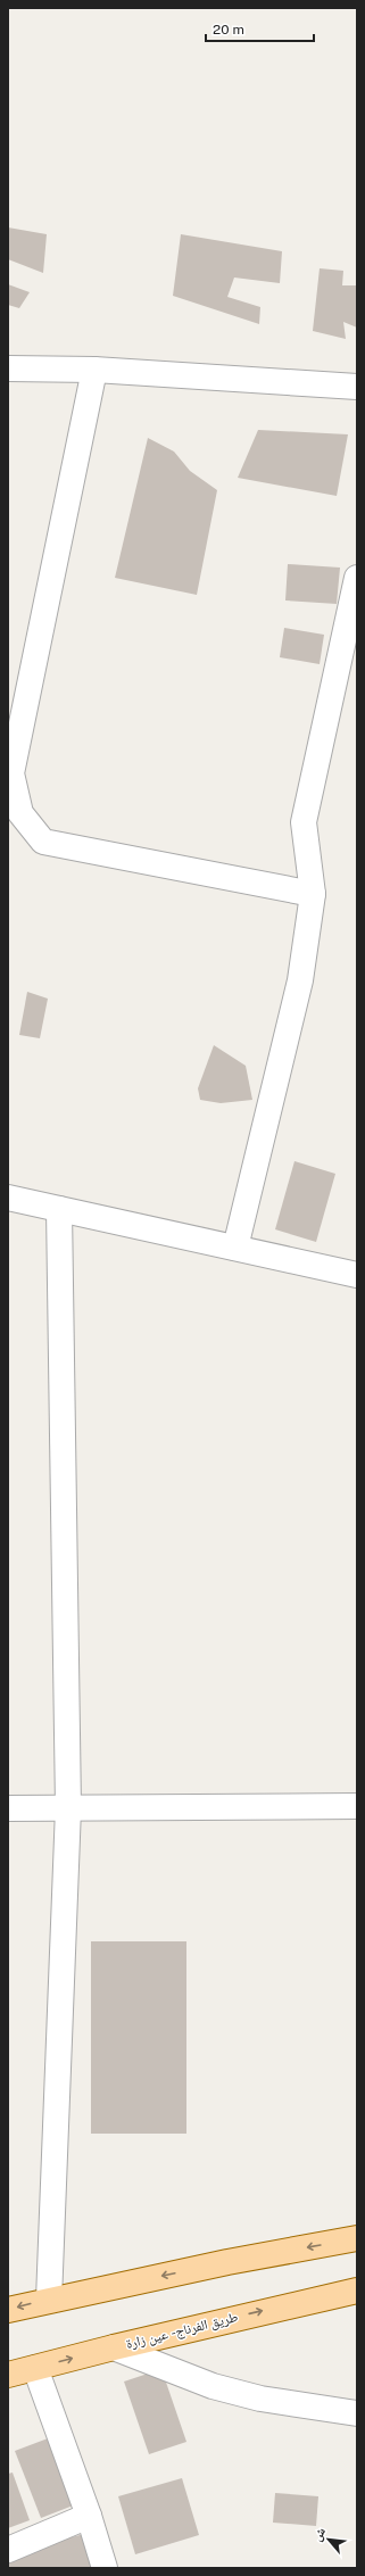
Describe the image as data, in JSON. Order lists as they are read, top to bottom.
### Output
{
  "streets": {
    "main road": ["طريق الفرناج - عين زارة"]
  },
  "scale_bar": "20 m",
  "north": "top left"
}
